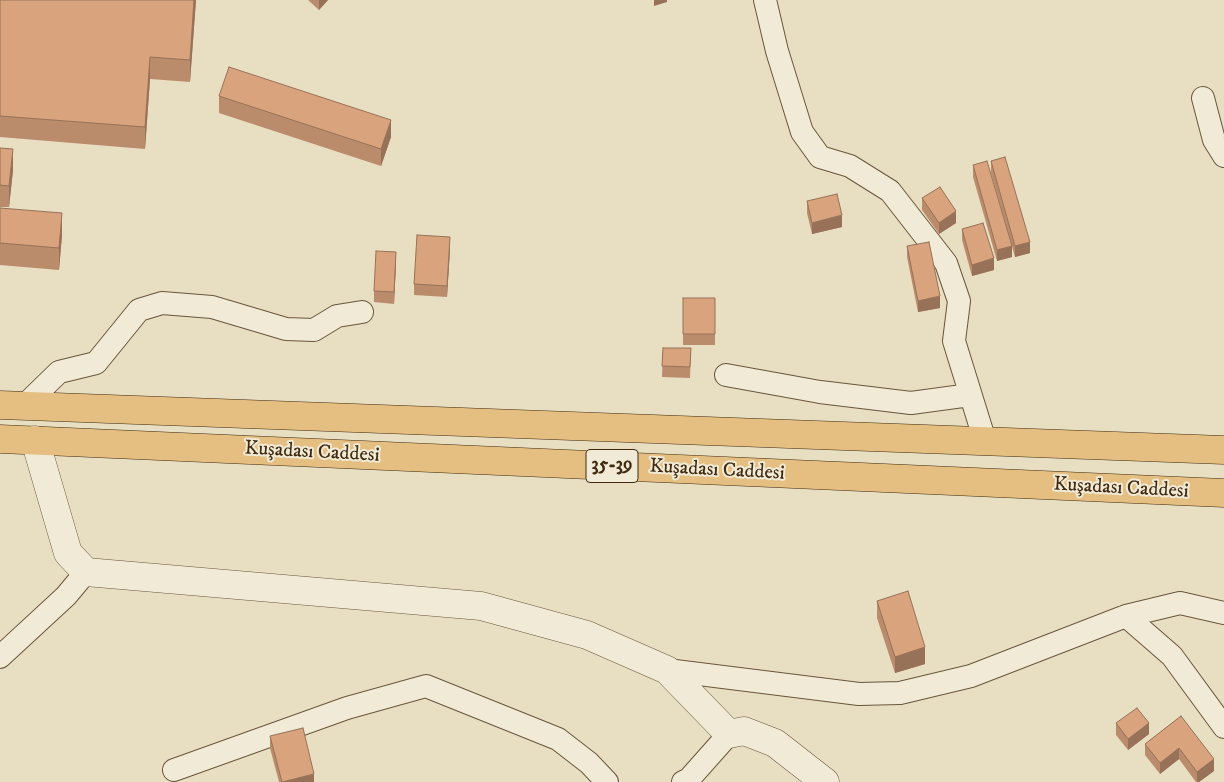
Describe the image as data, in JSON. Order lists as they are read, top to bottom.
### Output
{
  "streets": {
    "main road": ["Kuşadası Caddesi", "35-39"]
  }
}
